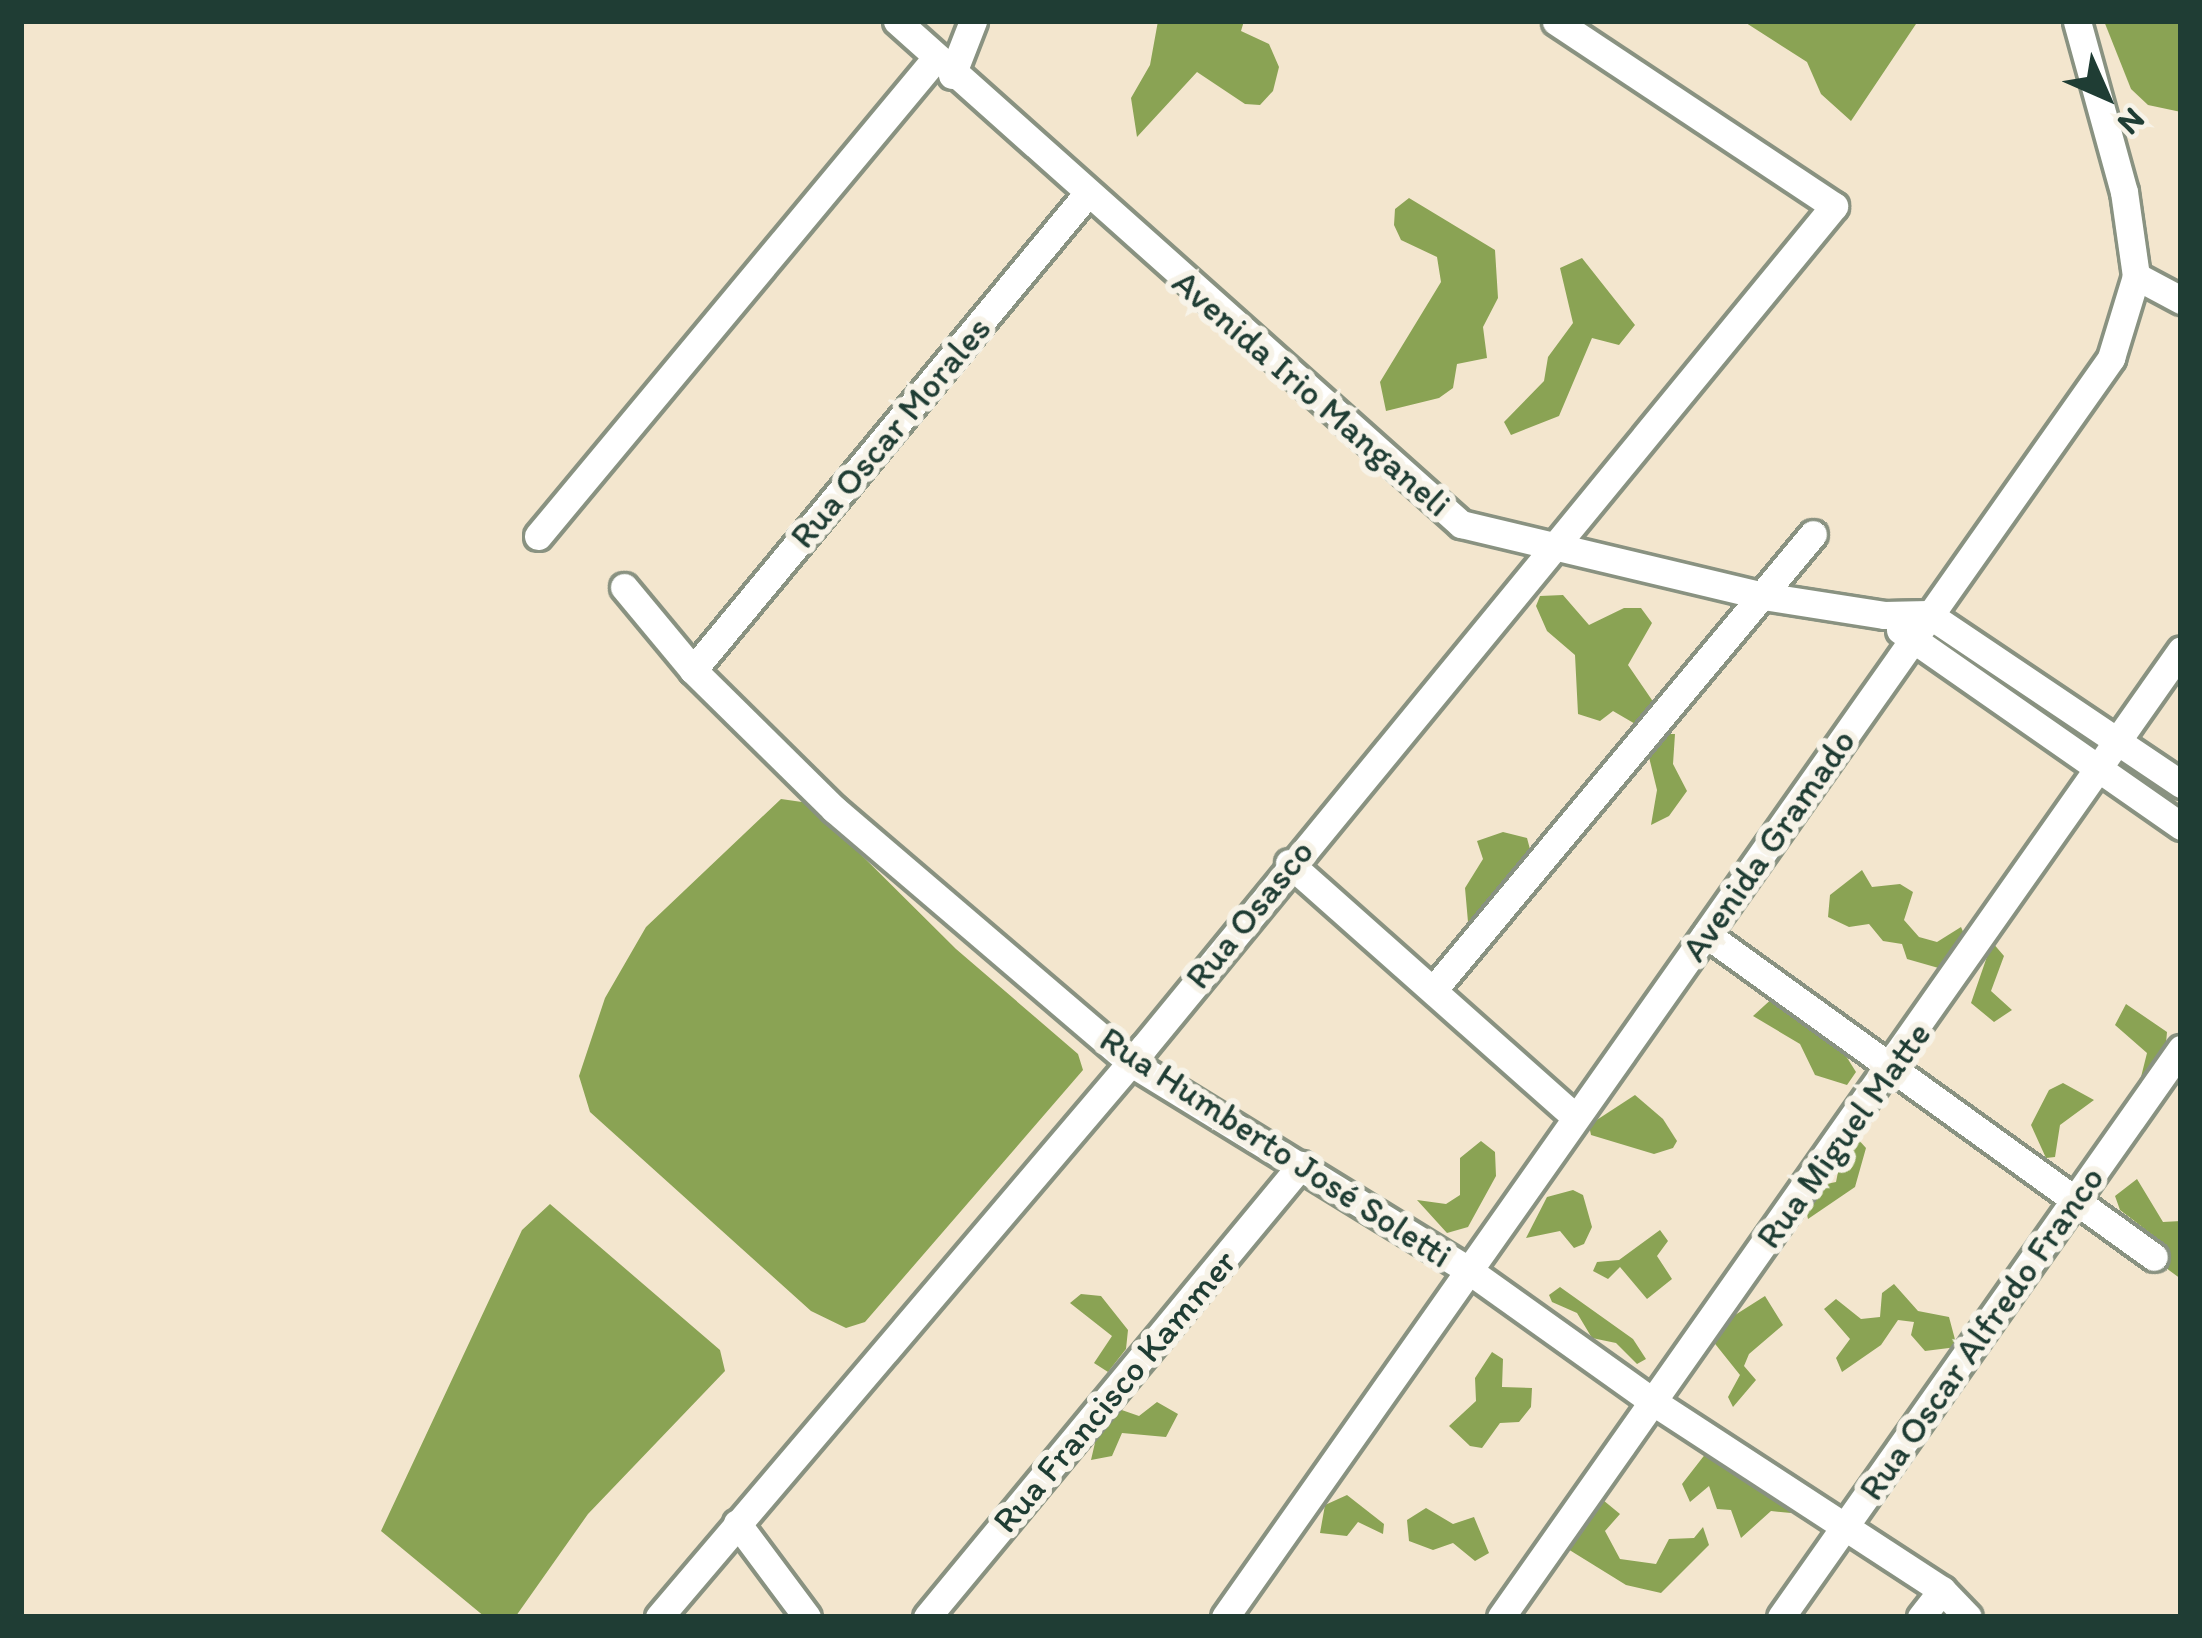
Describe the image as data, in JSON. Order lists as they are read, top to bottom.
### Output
{
  "streets": {
    "street": [
      "Avenida Irio Manganeli",
      "Rua Oscar Morales",
      "Avenida Gramado",
      "Rua Osasco",
      "Rua Miguel Matte",
      "Rua Humberto José Soletti",
      "Rua Oscar Alfredo Franco",
      "Rua Francisco Kammer"
    ]
  },
  "crossings": [
    ["Avenida Irio Manganeli", "Rua Oscar Morales"],
    ["Avenida Irio Manganeli", "Avenida Gramado"],
    ["Avenida Irio Manganeli", "Rua Osasco"],
    ["Rua Oscar Morales", "Rua Humberto José Soletti"],
    ["Avenida Gramado", "Rua Humberto José Soletti"],
    ["Rua Osasco", "Rua Humberto José Soletti"],
    ["Rua Miguel Matte", "Rua Humberto José Soletti"],
    ["Rua Humberto José Soletti", "Rua Oscar Alfredo Franco"],
    ["Rua Humberto José Soletti", "Rua Francisco Kammer"]
  ],
  "north": "bottom right"
}
